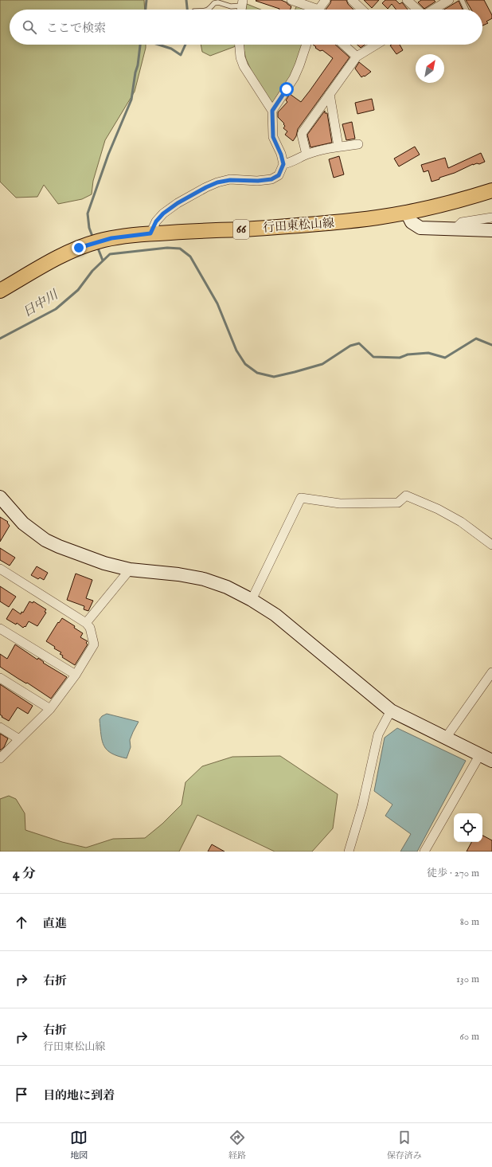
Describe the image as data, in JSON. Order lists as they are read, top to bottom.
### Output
{
  "streets": {
    "main road": ["行田東松山線", "66"]
  },
  "water": ["日中川"],
  "north": "top right",
  "page": {
    "search": "ここで検索",
    "heading": ["4 分", "徒歩 · 270 m"],
    "list": [
      ["直進", "80 m"],
      ["右折", "130 m"],
      ["右折", "行田東松山線", "60 m"],
      "目的地に到着"
    ],
    "nav": ["地図", "経路", "保存済み"]
  }
}
